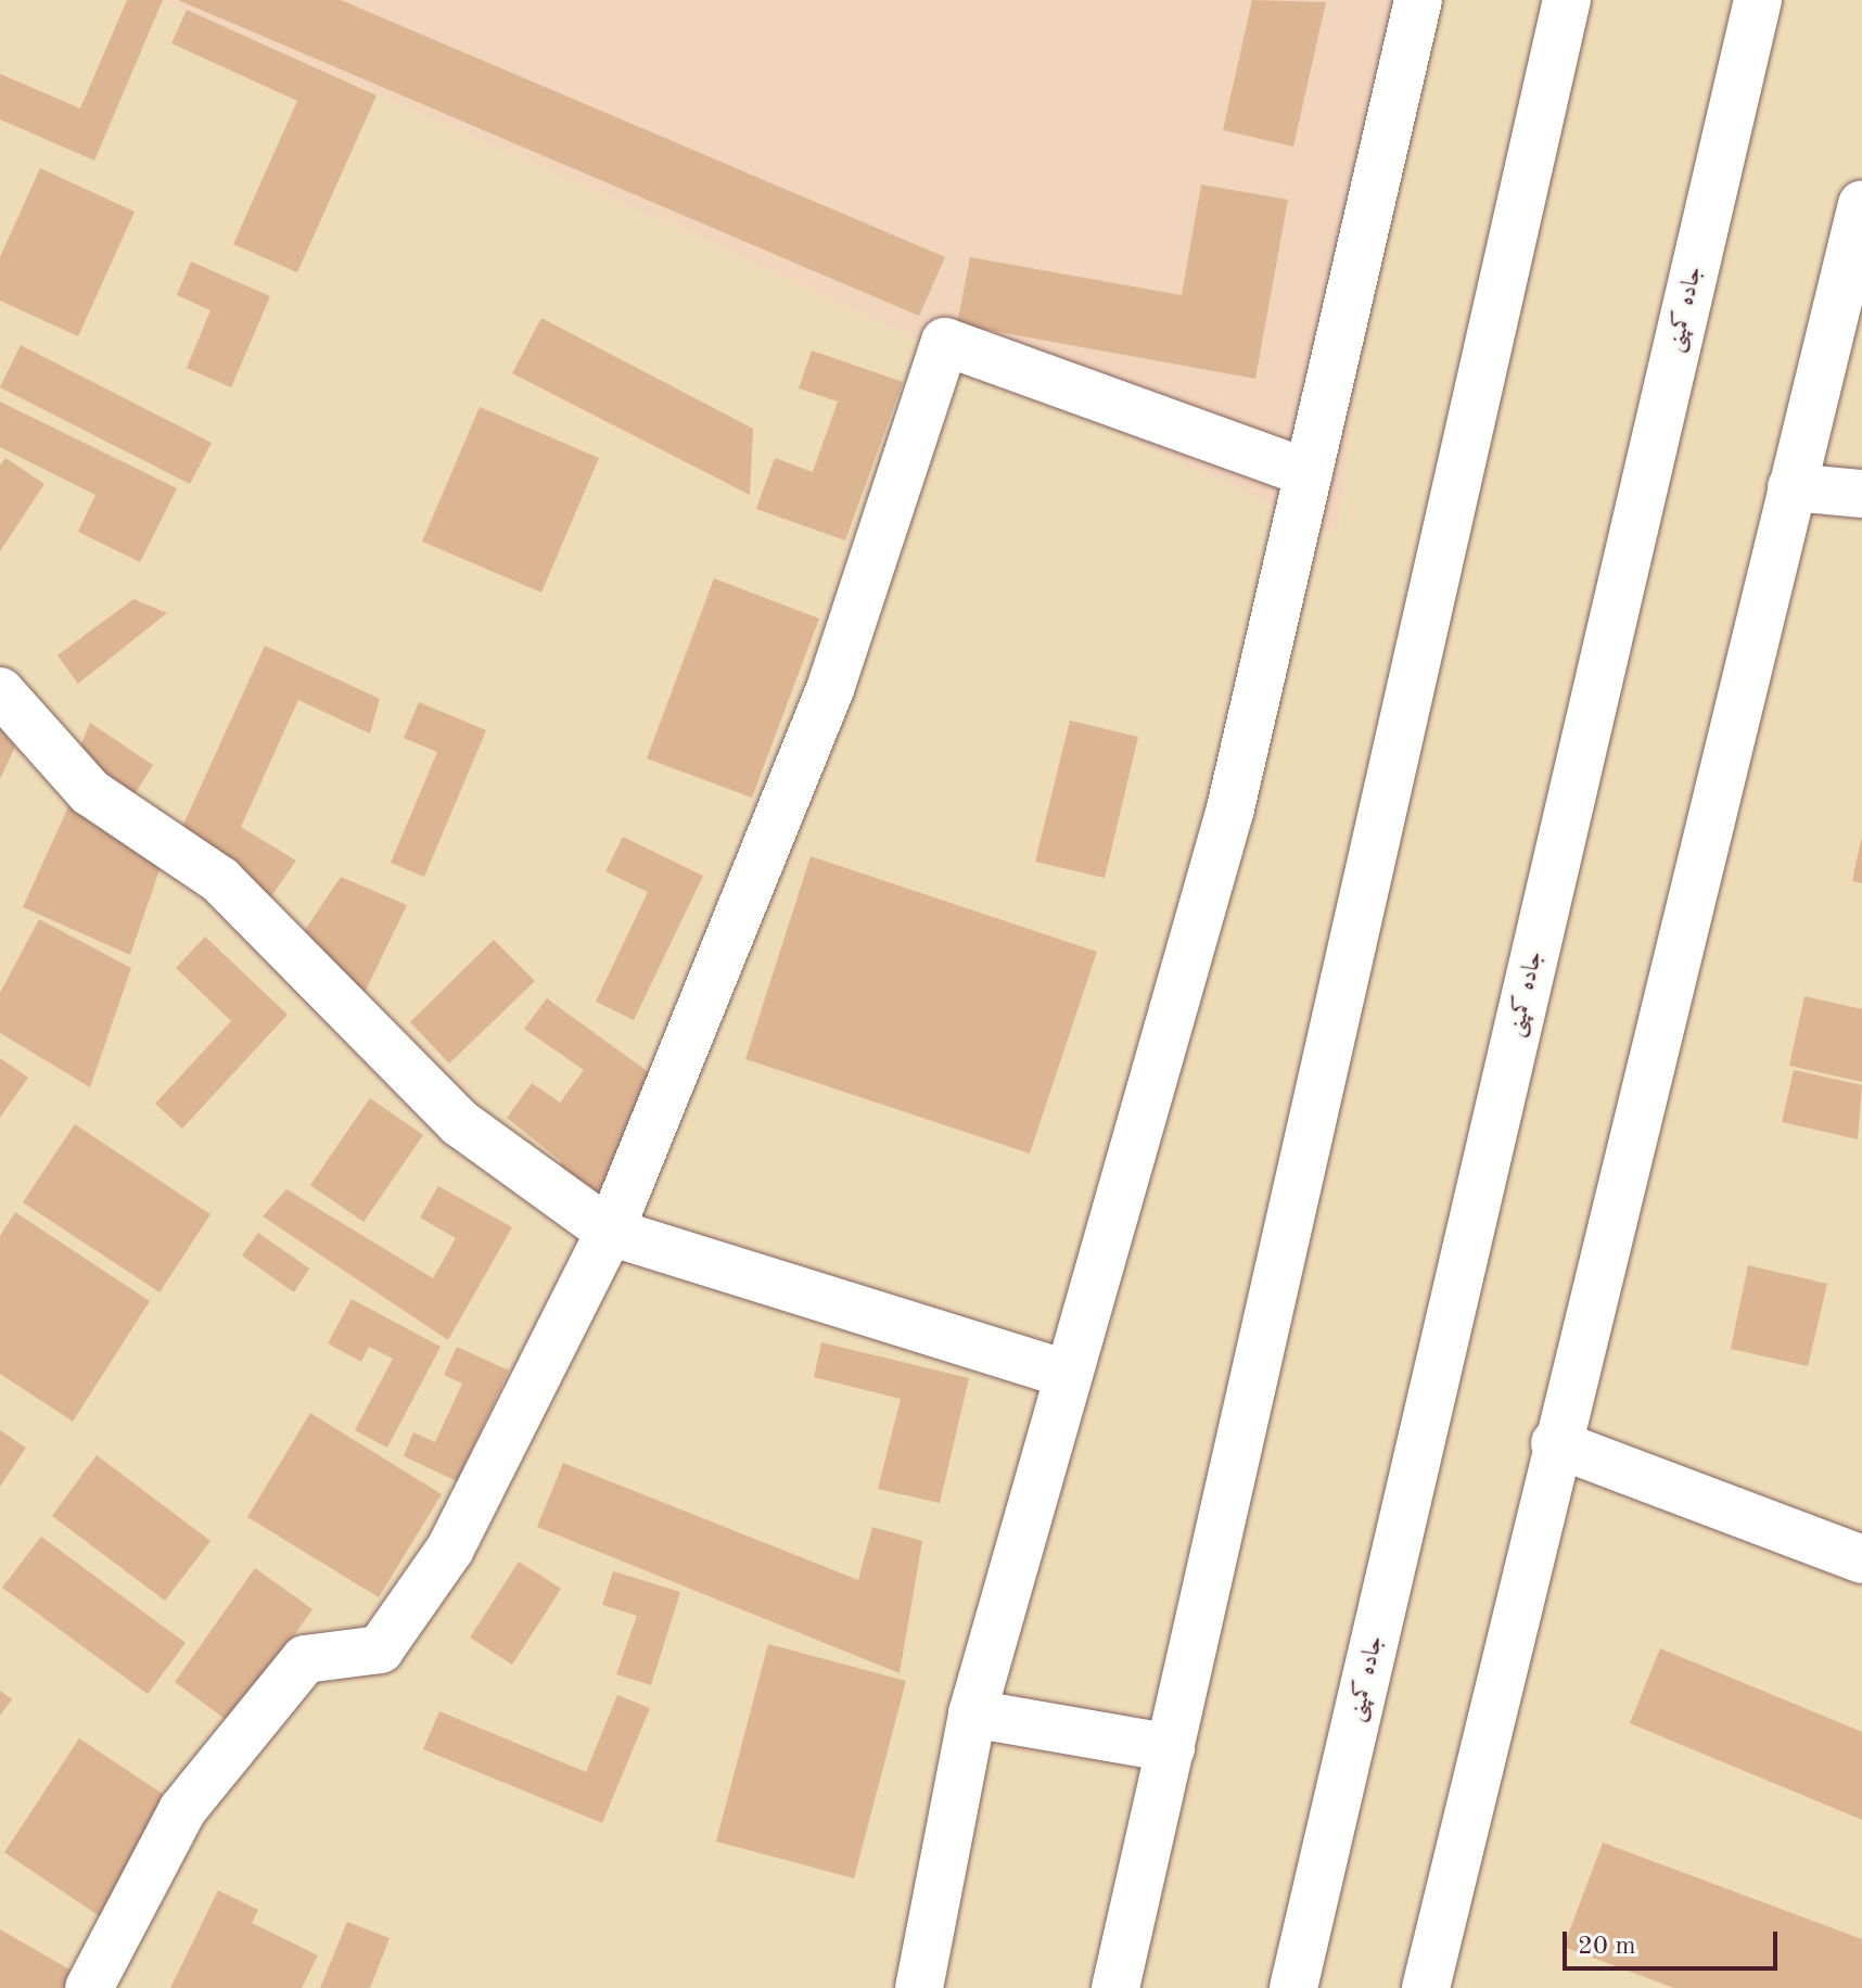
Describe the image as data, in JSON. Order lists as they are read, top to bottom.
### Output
{
  "streets": {
    "main road": ["جاده کمپنی"]
  },
  "scale_bar": "20 m"
}
